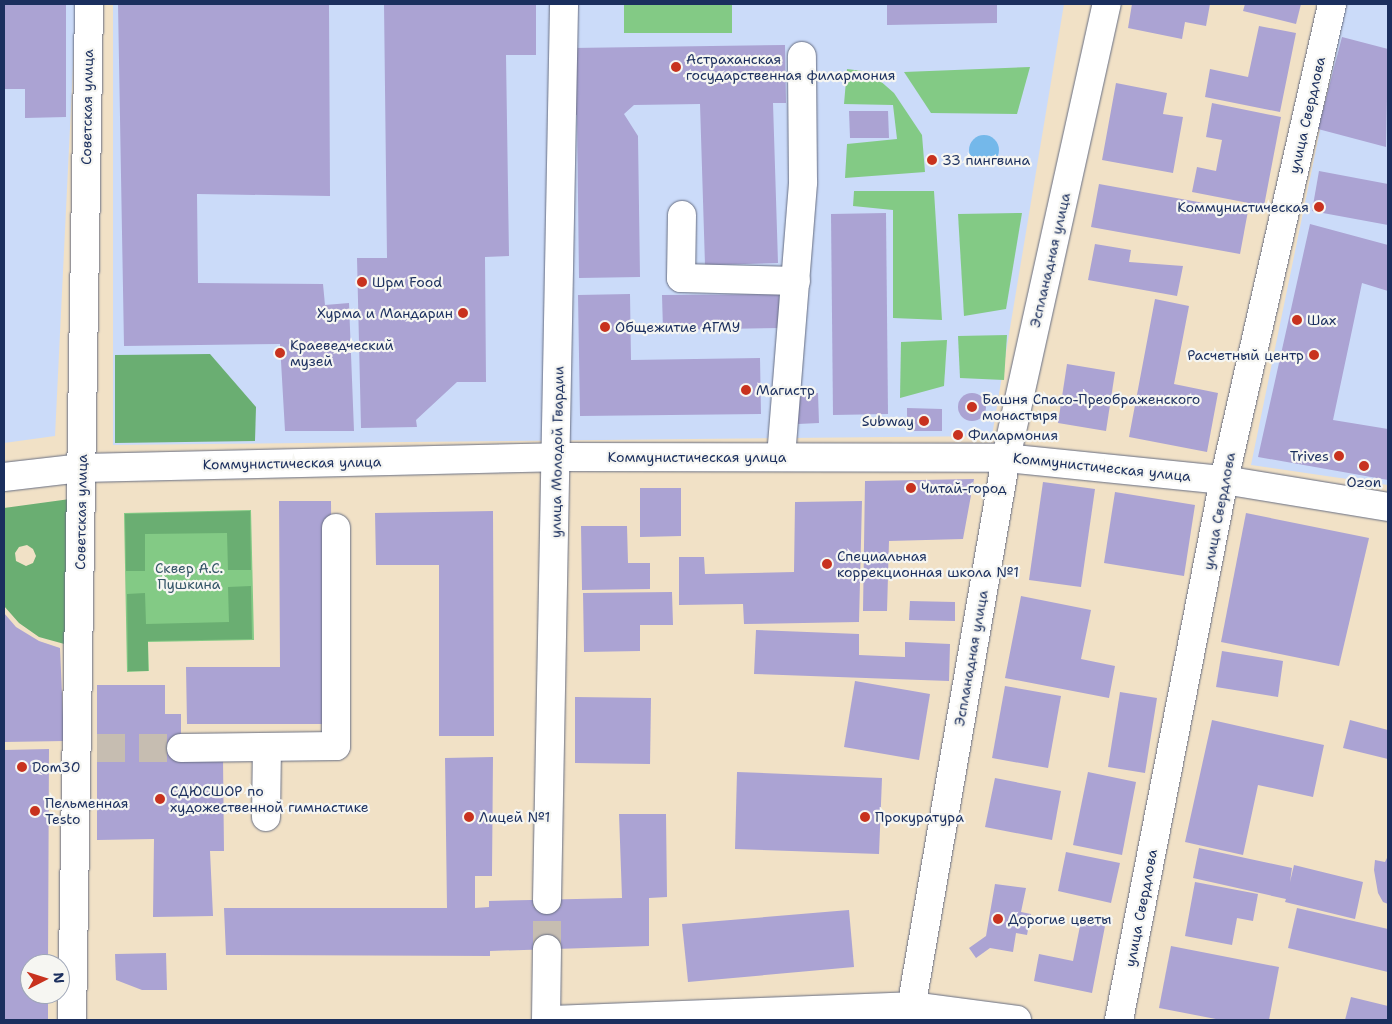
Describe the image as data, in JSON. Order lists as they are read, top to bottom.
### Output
{
  "streets": {
    "street": [
      "Советская улица",
      "улица Свердлова",
      "Эспланадная улица",
      "улица Молодой Гвардии",
      "Коммунистическая улица"
    ]
  },
  "crossings": [
    ["Советская улица", "Коммунистическая улица"],
    ["улица Свердлова", "Коммунистическая улица"],
    ["Эспланадная улица", "Коммунистическая улица"],
    ["улица Молодой Гвардии", "Коммунистическая улица"]
  ],
  "parks": ["Сквер А.С. Пушкина"],
  "places": [
    "Астраханская государственная филармония",
    "33 пингвина",
    "Коммунистическая",
    "Шрм Food",
    "Хурма и Мандарин",
    "Шах",
    "Общежитие АГМУ",
    "Краеведческий музей",
    "Расчетный центр",
    "Магистр",
    "Башня Спасо-Преображенского монастыря",
    "Subway",
    "Филармония",
    "Trives",
    "Ozon",
    "Читай-город",
    "Специальная коррекционная школа №1",
    "Dom30",
    "СДЮСШОР по художественной гимнастике",
    "Пельменная Testo",
    "Лицей №1",
    "Прокуратура",
    "Дорогие цветы"
  ],
  "north": "right"
}
